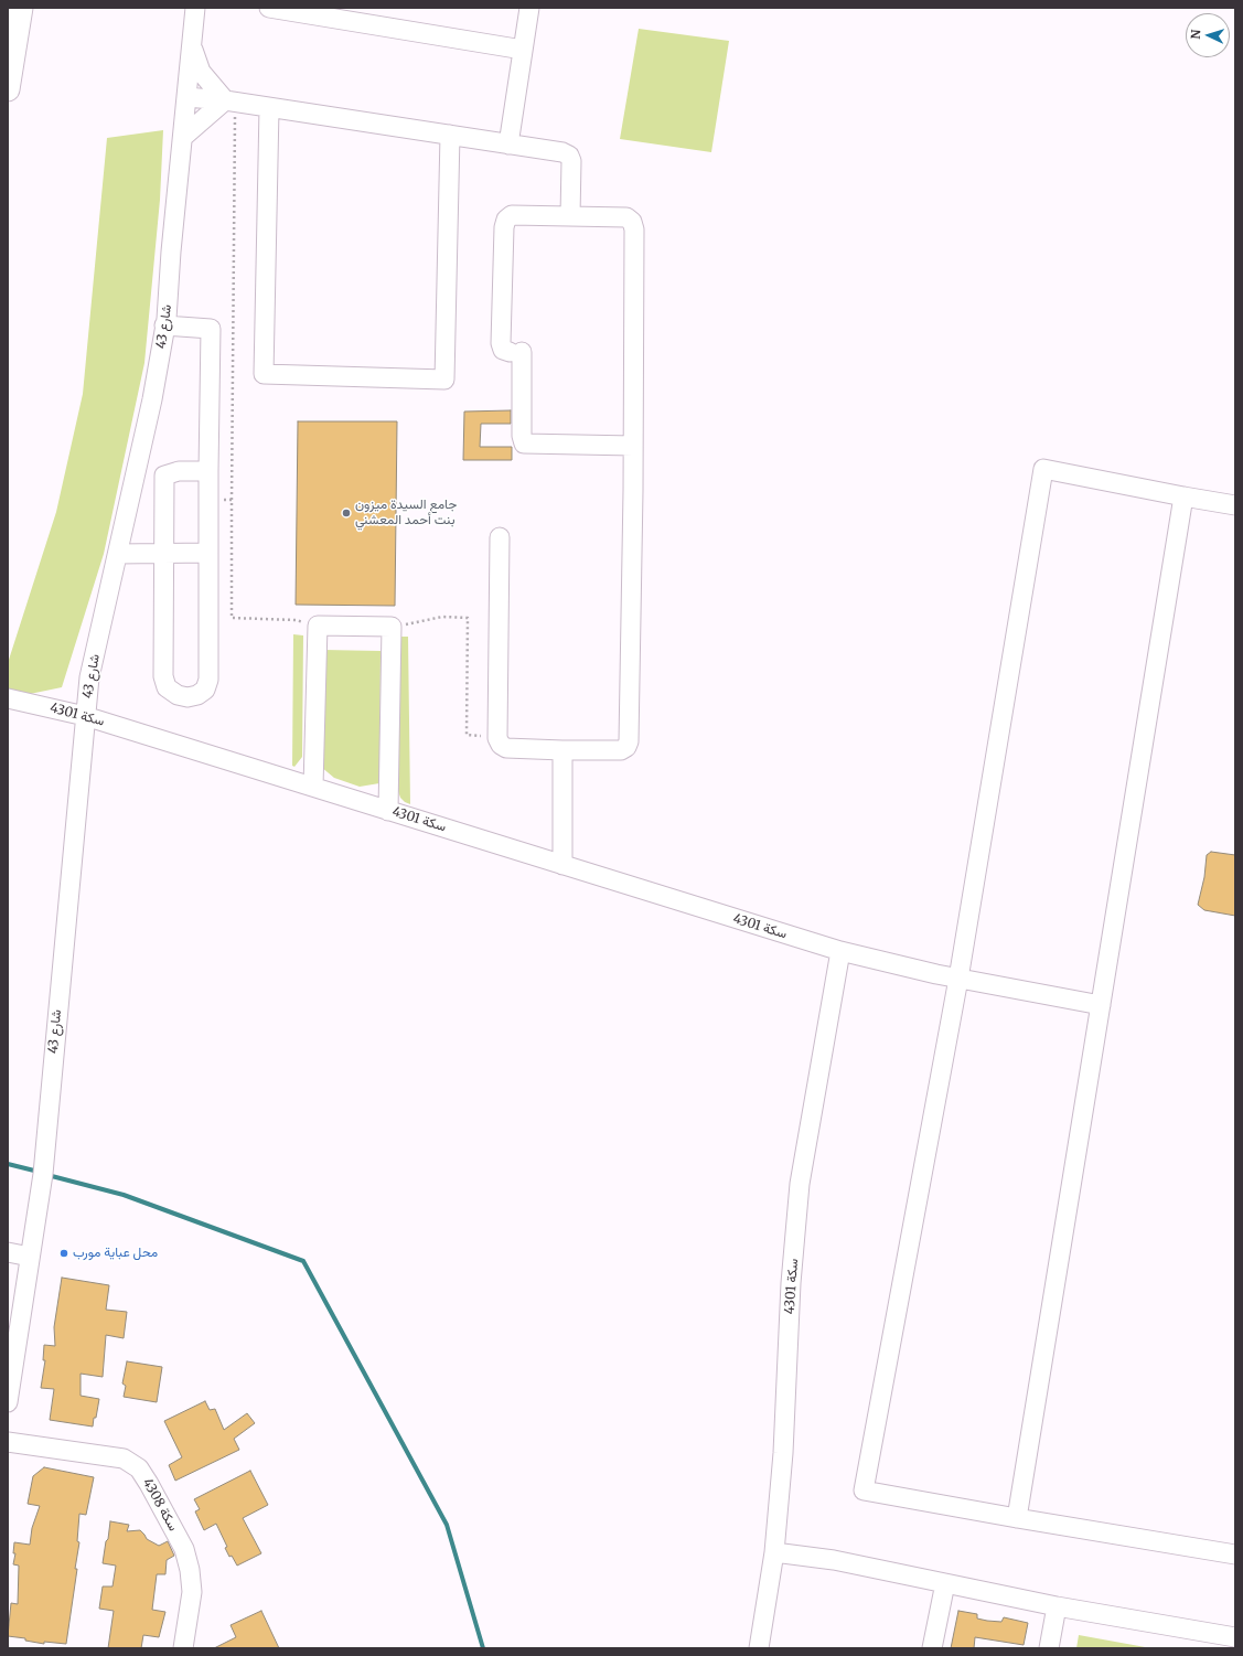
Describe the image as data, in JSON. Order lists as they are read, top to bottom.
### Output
{
  "streets": {
    "street": ["شارع 43", "سكة 4301", "سكة 4308"]
  },
  "crossings": [
    ["شارع 43", "سكة 4301"]
  ],
  "places": ["جامع السيدة ميزون بنت أحمد المعشني", "محل عباية مورب"],
  "north": "left"
}
